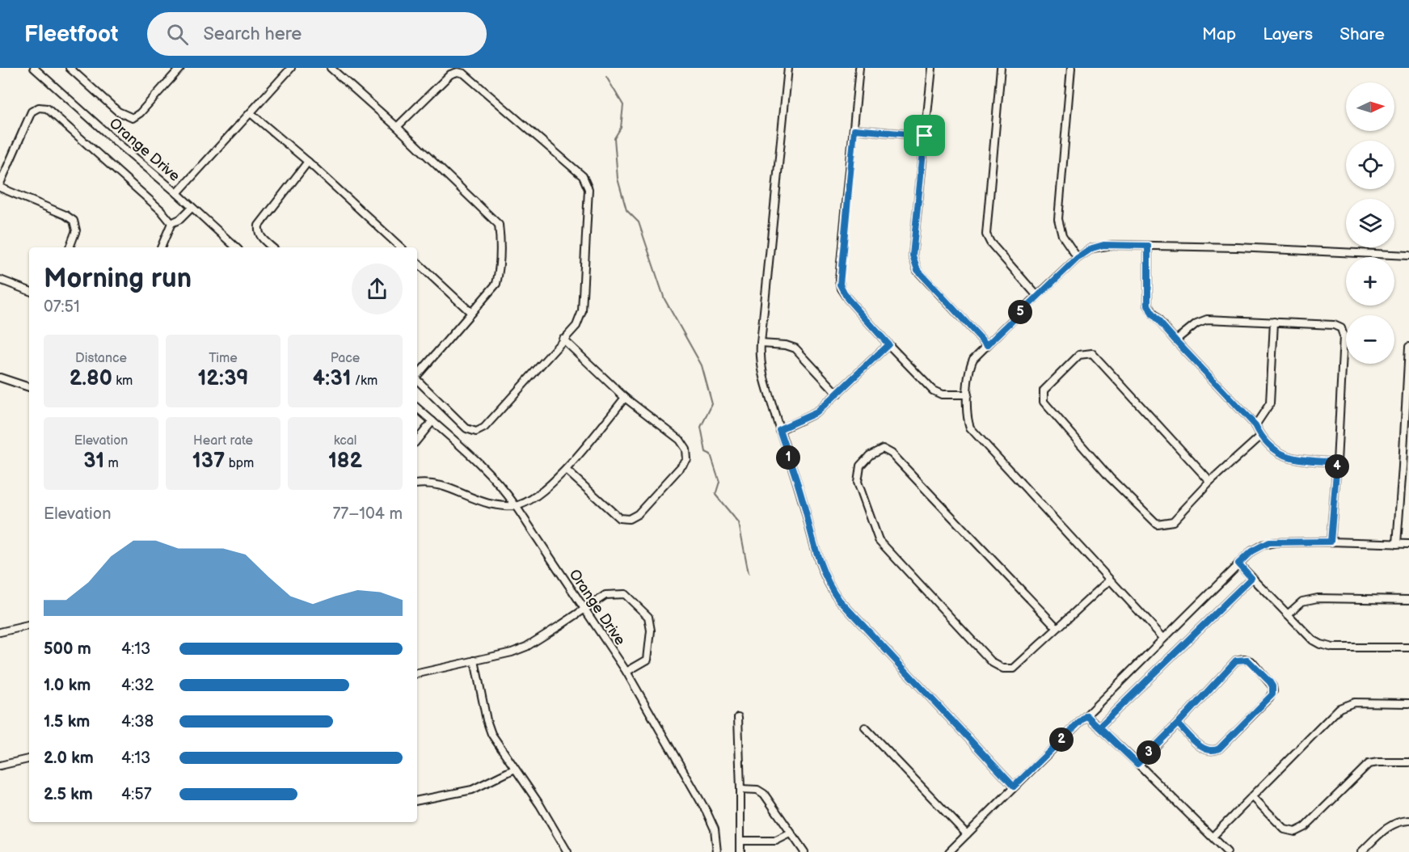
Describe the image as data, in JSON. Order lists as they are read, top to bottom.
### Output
{
  "streets": {
    "street": ["Orange Drive"]
  },
  "north": "right",
  "page": {
    "header": "Fleetfoot",
    "search": "Search here",
    "nav": ["Map", "Layers", "Share"],
    "map_buttons": ["+", "−"],
    "heading": ["Morning run", "07:51"],
    "pins": [
      "5",
      "1",
      "4",
      "2",
      "3"
    ],
    "stats": [
      ["Distance", "2.80 km"],
      ["Time", "12:39"],
      ["Pace", "4:31 /km"],
      ["Elevation", "31 m"],
      ["Heart rate", "137 bpm"],
      ["kcal", "182"]
    ],
    "chart": ["Elevation", "77–104 m"],
    "list": [
      {
        "name": "500 m",
        "note": "4:13"
      },
      {
        "name": "1.0 km",
        "note": "4:32"
      },
      {
        "name": "1.5 km",
        "note": "4:38"
      },
      {
        "name": "2.0 km",
        "note": "4:13"
      },
      {
        "name": "2.5 km",
        "note": "4:57"
      }
    ]
  }
}
